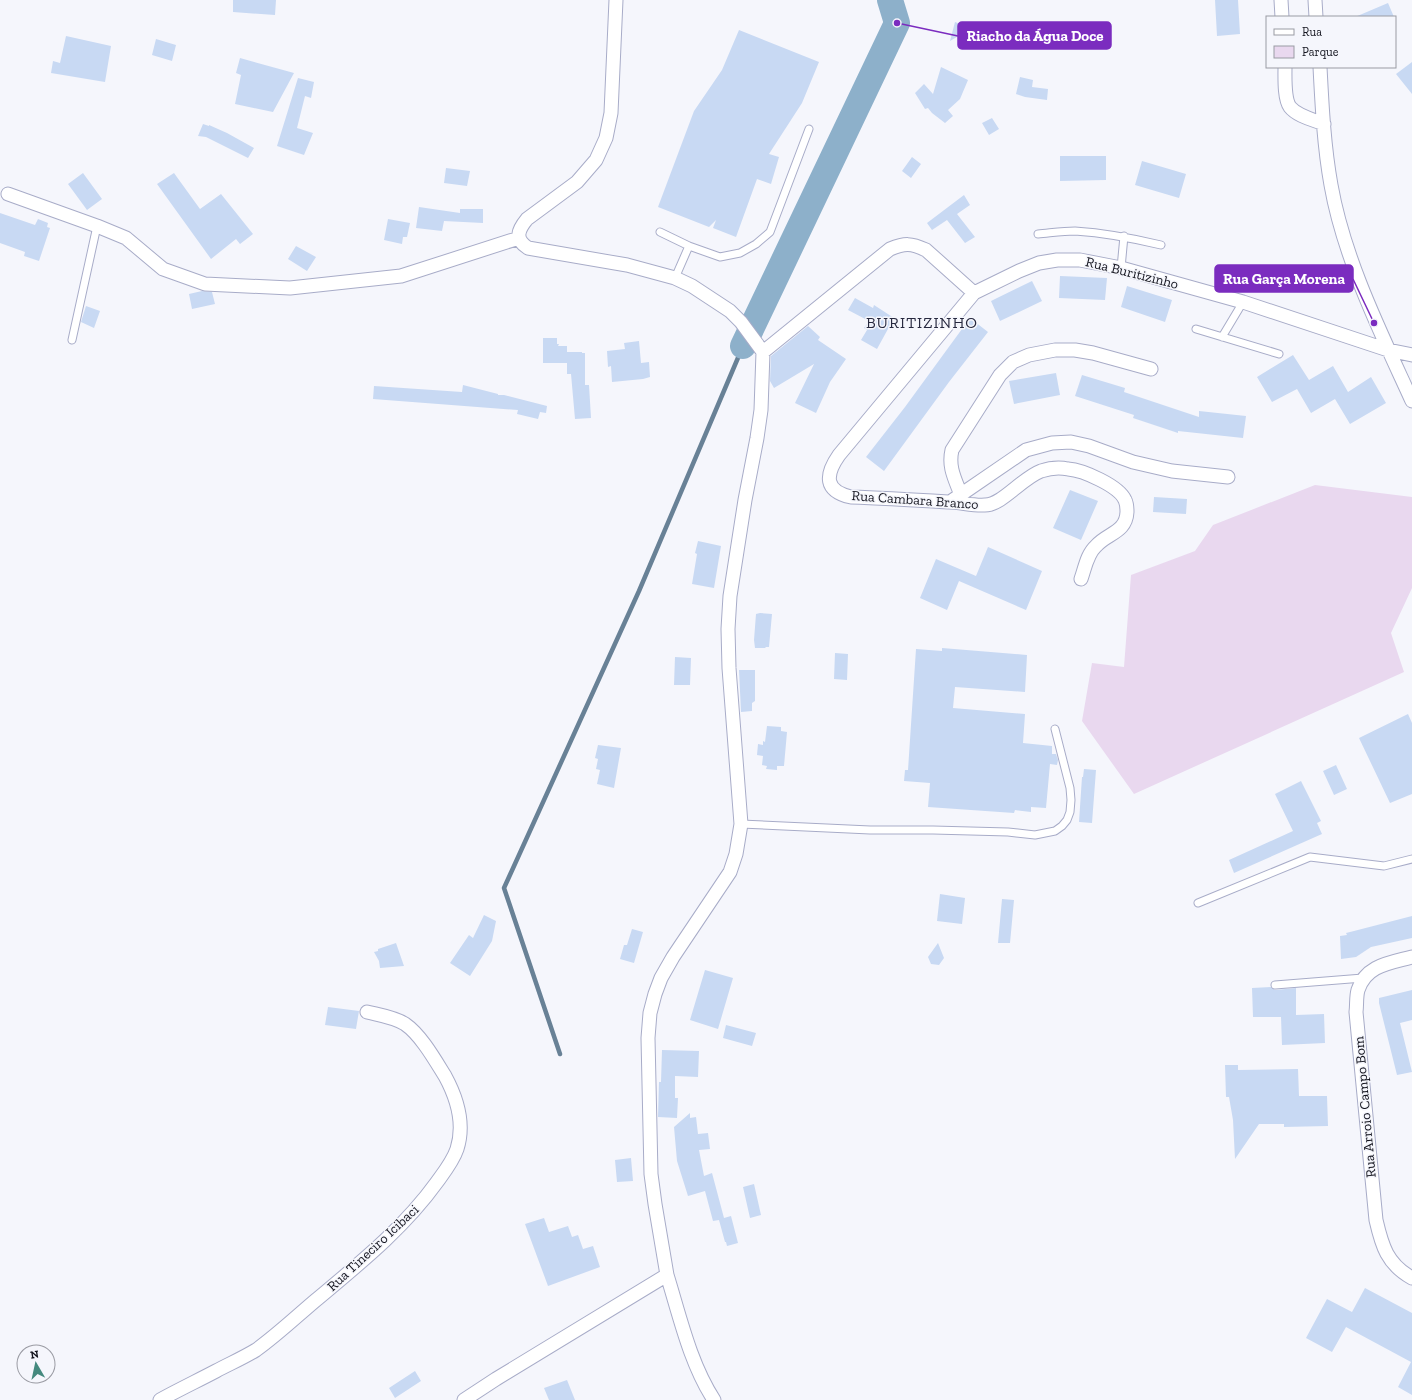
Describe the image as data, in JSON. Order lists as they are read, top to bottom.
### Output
{
  "streets": {
    "street": [
      "Rua Buritizinho",
      "Rua Cambara Branco",
      "Rua Arroio Campo Bom",
      "Rua Tineciro Icibaci"
    ]
  },
  "crossings": [
    ["Rua Buritizinho", "Rua Cambara Branco"]
  ],
  "districts": ["BURITIZINHO"],
  "places": ["Riacho da Água Doce", "Rua Garça Morena"],
  "legend": ["Rua", "Parque"],
  "north": "top"
}
